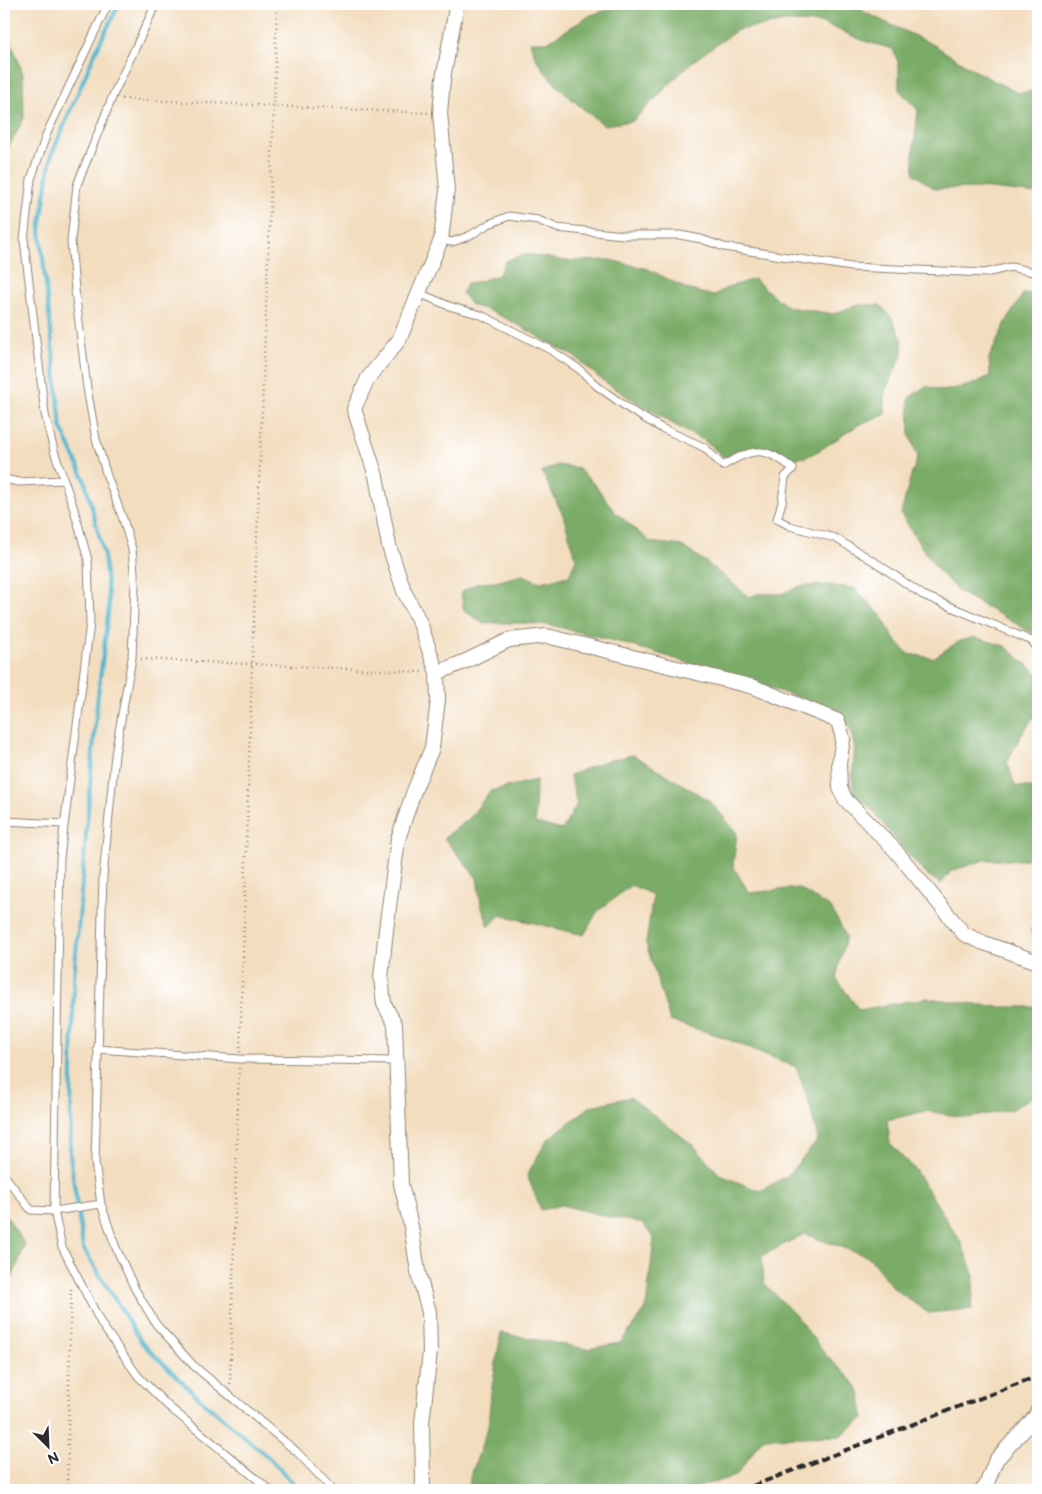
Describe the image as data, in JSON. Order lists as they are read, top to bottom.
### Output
{
  "north": "bottom right"
}
